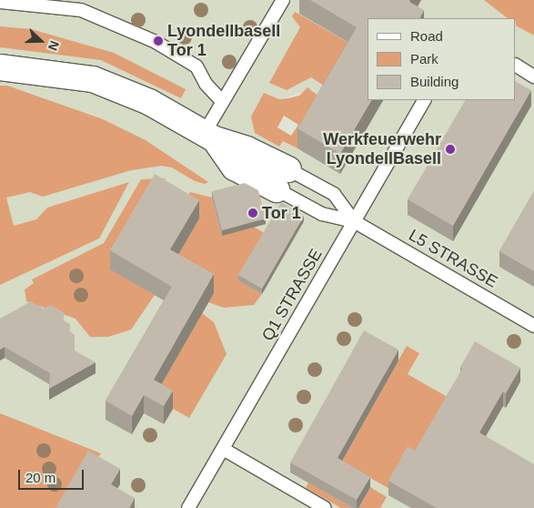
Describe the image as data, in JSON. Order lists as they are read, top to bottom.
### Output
{
  "streets": {
    "lane": ["L5 STRASSE", "Q1 STRASSE"]
  },
  "crossings": [
    ["L5 STRASSE", "Q1 STRASSE"]
  ],
  "places": ["Lyondellbasell Tor 1", "Werkfeuerwehr LyondellBasell", "Tor 1"],
  "legend": ["Road", "Park", "Building"],
  "scale_bar": "20 m",
  "north": "right"
}
